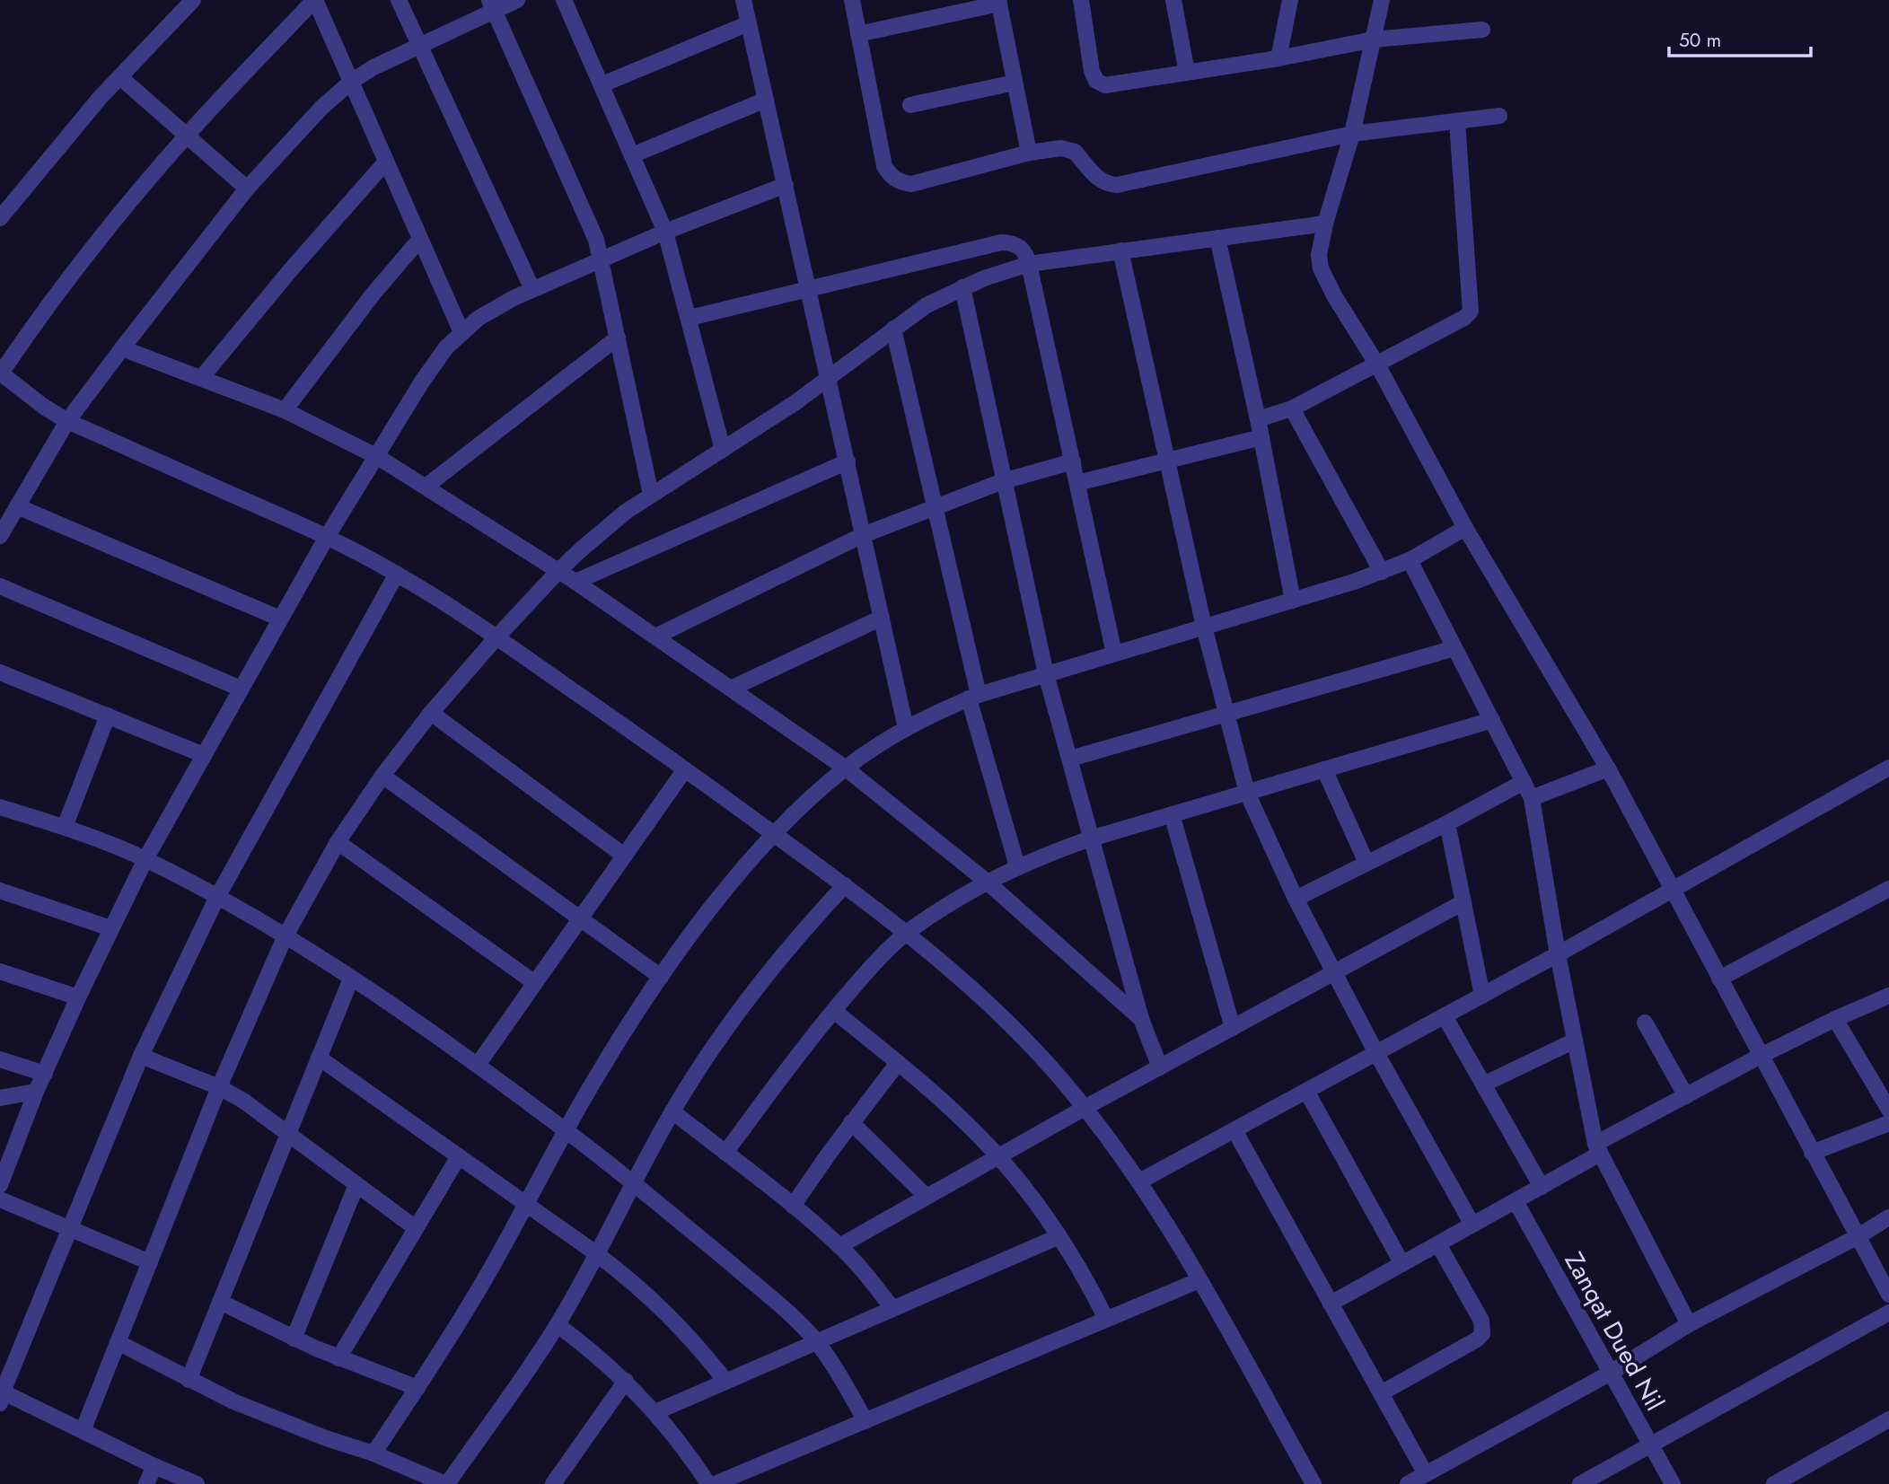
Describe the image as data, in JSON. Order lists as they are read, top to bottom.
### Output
{
  "streets": {
    "street": ["Zanqat Dued Nil"]
  },
  "scale_bar": "50 m"
}
